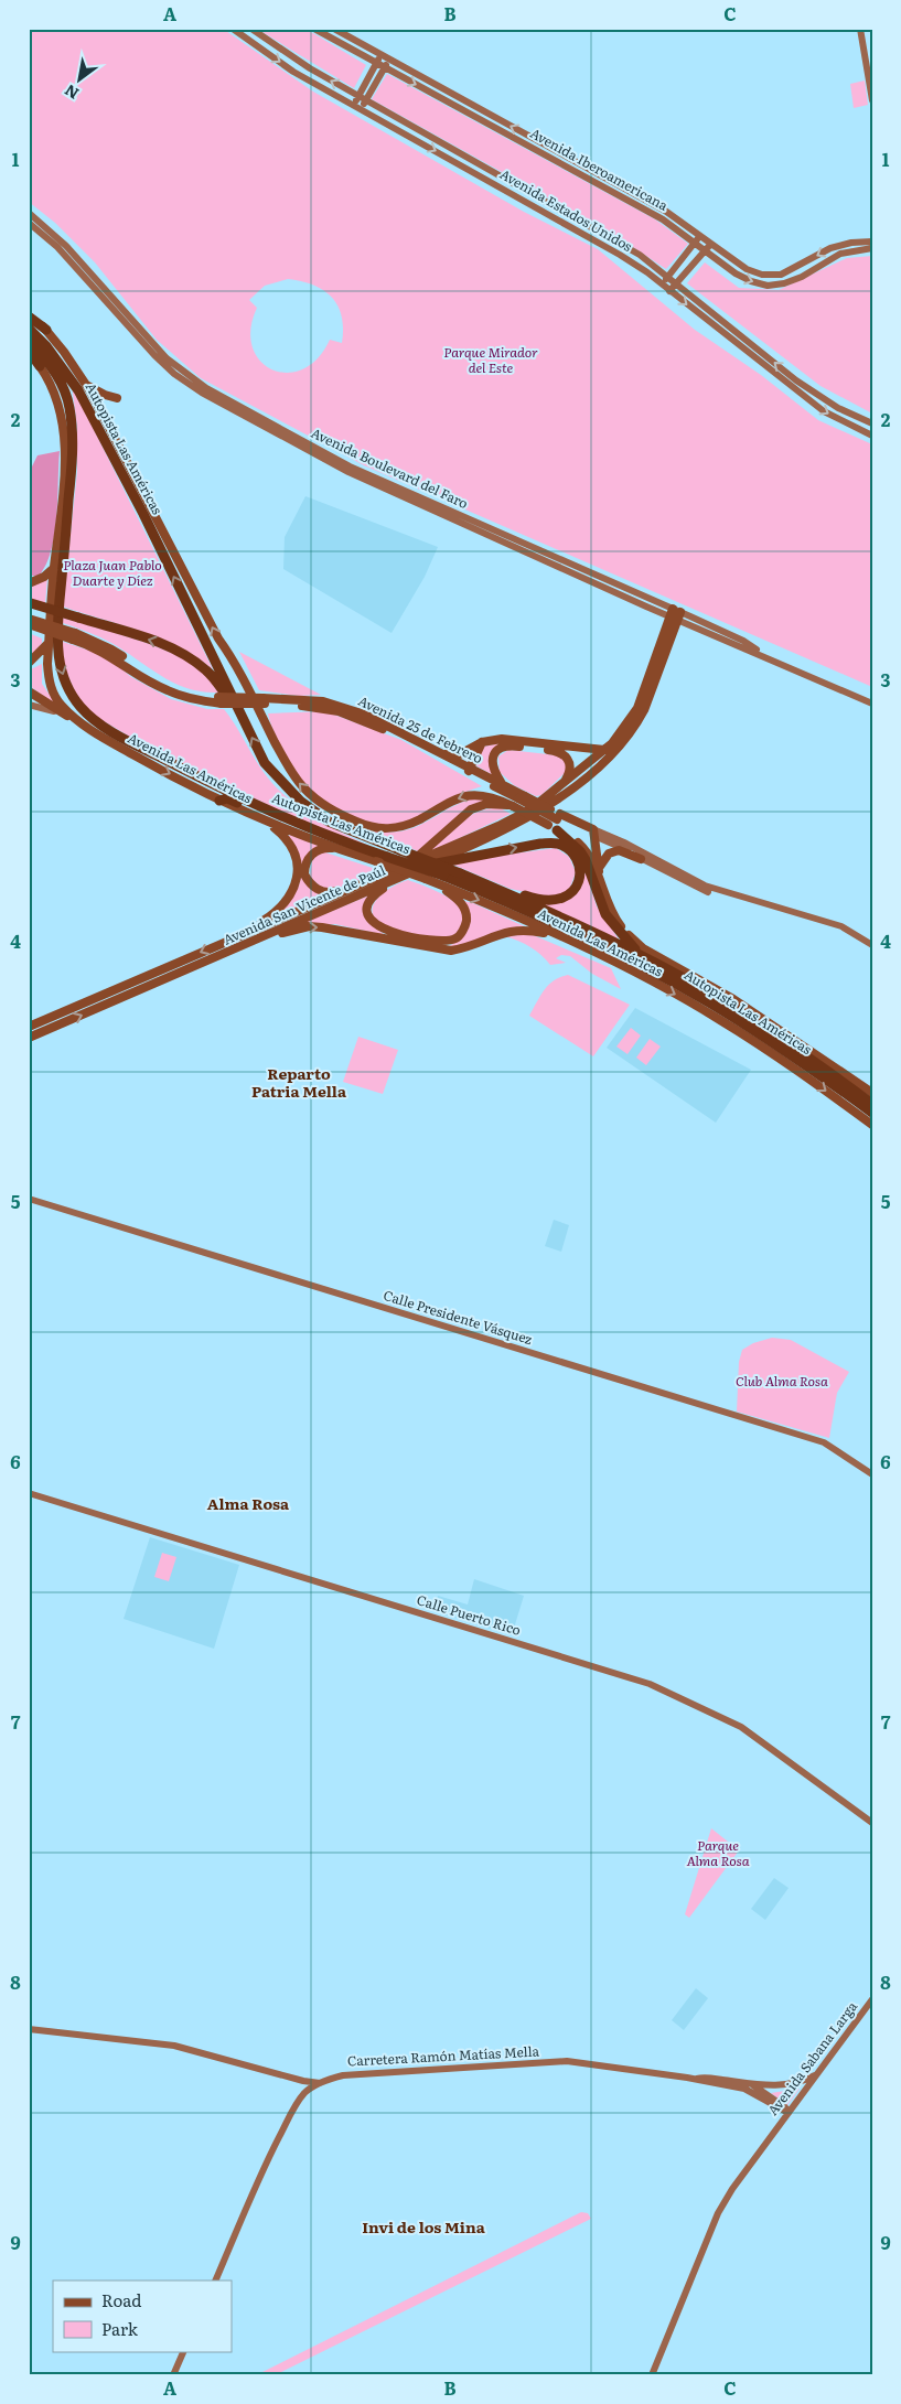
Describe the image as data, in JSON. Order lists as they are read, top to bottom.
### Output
{
  "streets": {
    "highway": ["Autopista Las Américas"],
    "main road": ["Avenida 25 de Febrero", "Avenida Las Américas", "Avenida San Vicente de Paúl"],
    "street": [
      "Avenida Iberoamericana",
      "Avenida Estados Unidos",
      "Avenida Boulevard del Faro",
      "Calle Presidente Vásquez",
      "Calle Puerto Rico",
      "Carretera Ramón Matías Mella",
      "Avenida Sabana Larga"
    ]
  },
  "crossings": [
    ["Avenida Boulevard del Faro", "Avenida San Vicente de Paúl"],
    ["Avenida 25 de Febrero", "Avenida Las Américas"],
    ["Carretera Ramón Matías Mella", "Avenida Sabana Larga"]
  ],
  "districts": ["Reparto Patria Mella", "Alma Rosa", "Invi de los Mina"],
  "parks": [
    "Parque Mirador del Este",
    "Plaza Juan Pablo Duarte y Díez",
    "Club Alma Rosa",
    "Parque Alma Rosa"
  ],
  "legend": ["Road", "Park"],
  "north": "bottom left",
  "grid": {
    "columns": ["A", "B", "C"],
    "rows": [
      "1",
      "2",
      "3",
      "4",
      "5",
      "6",
      "7",
      "8",
      "9"
    ]
  }
}
